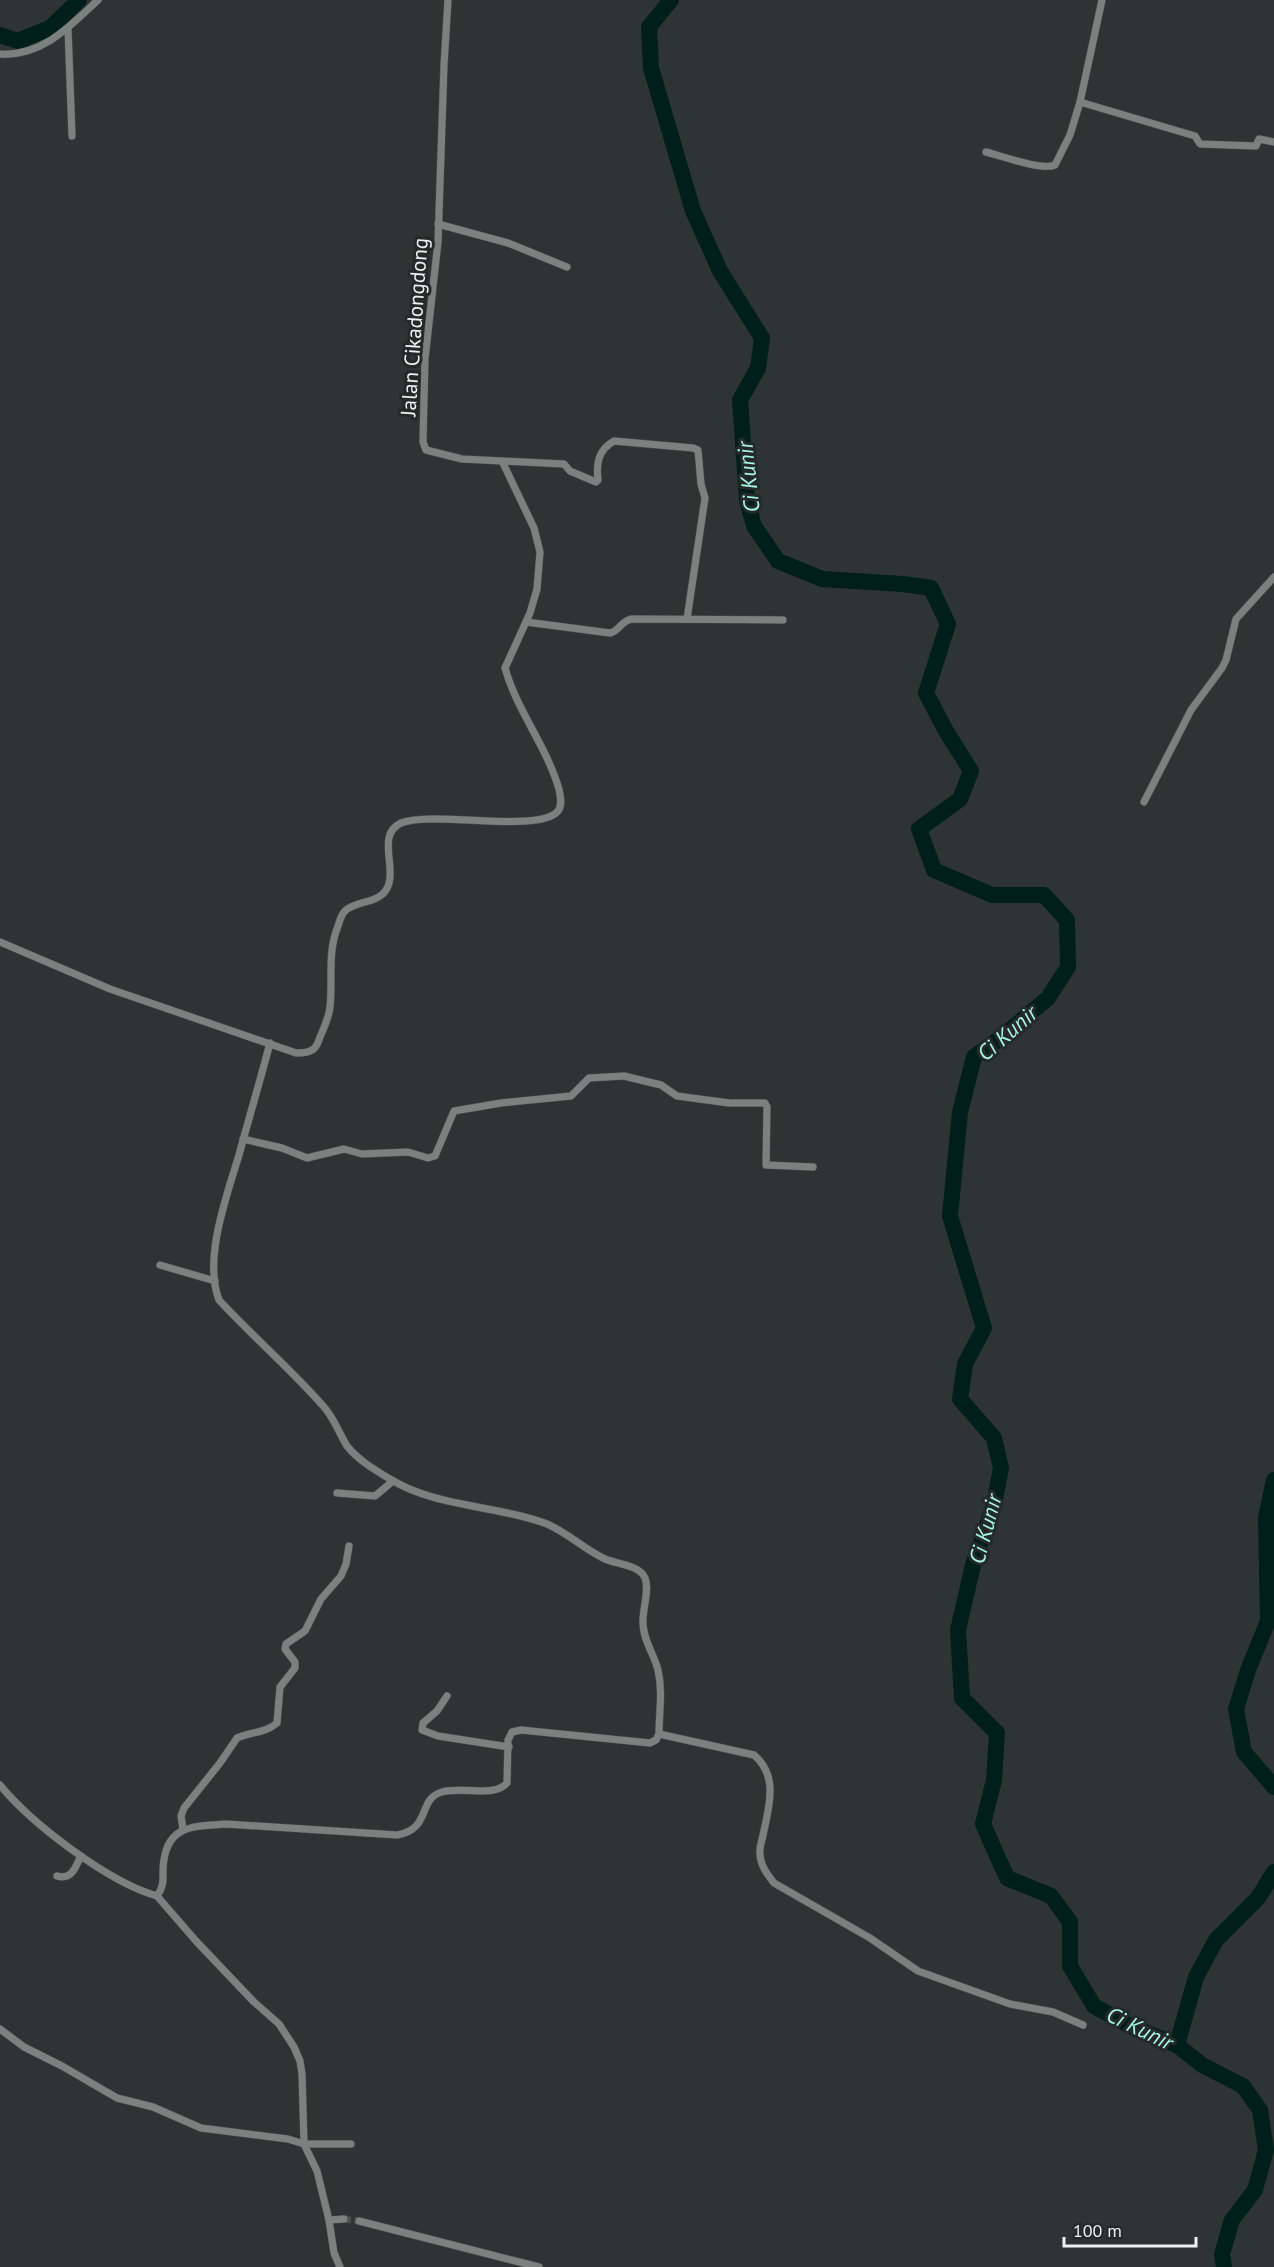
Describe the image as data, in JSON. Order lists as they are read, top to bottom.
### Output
{
  "streets": {
    "street": ["Jalan Cikadongdong"]
  },
  "water": ["Ci Kunir"],
  "scale_bar": "100 m"
}
